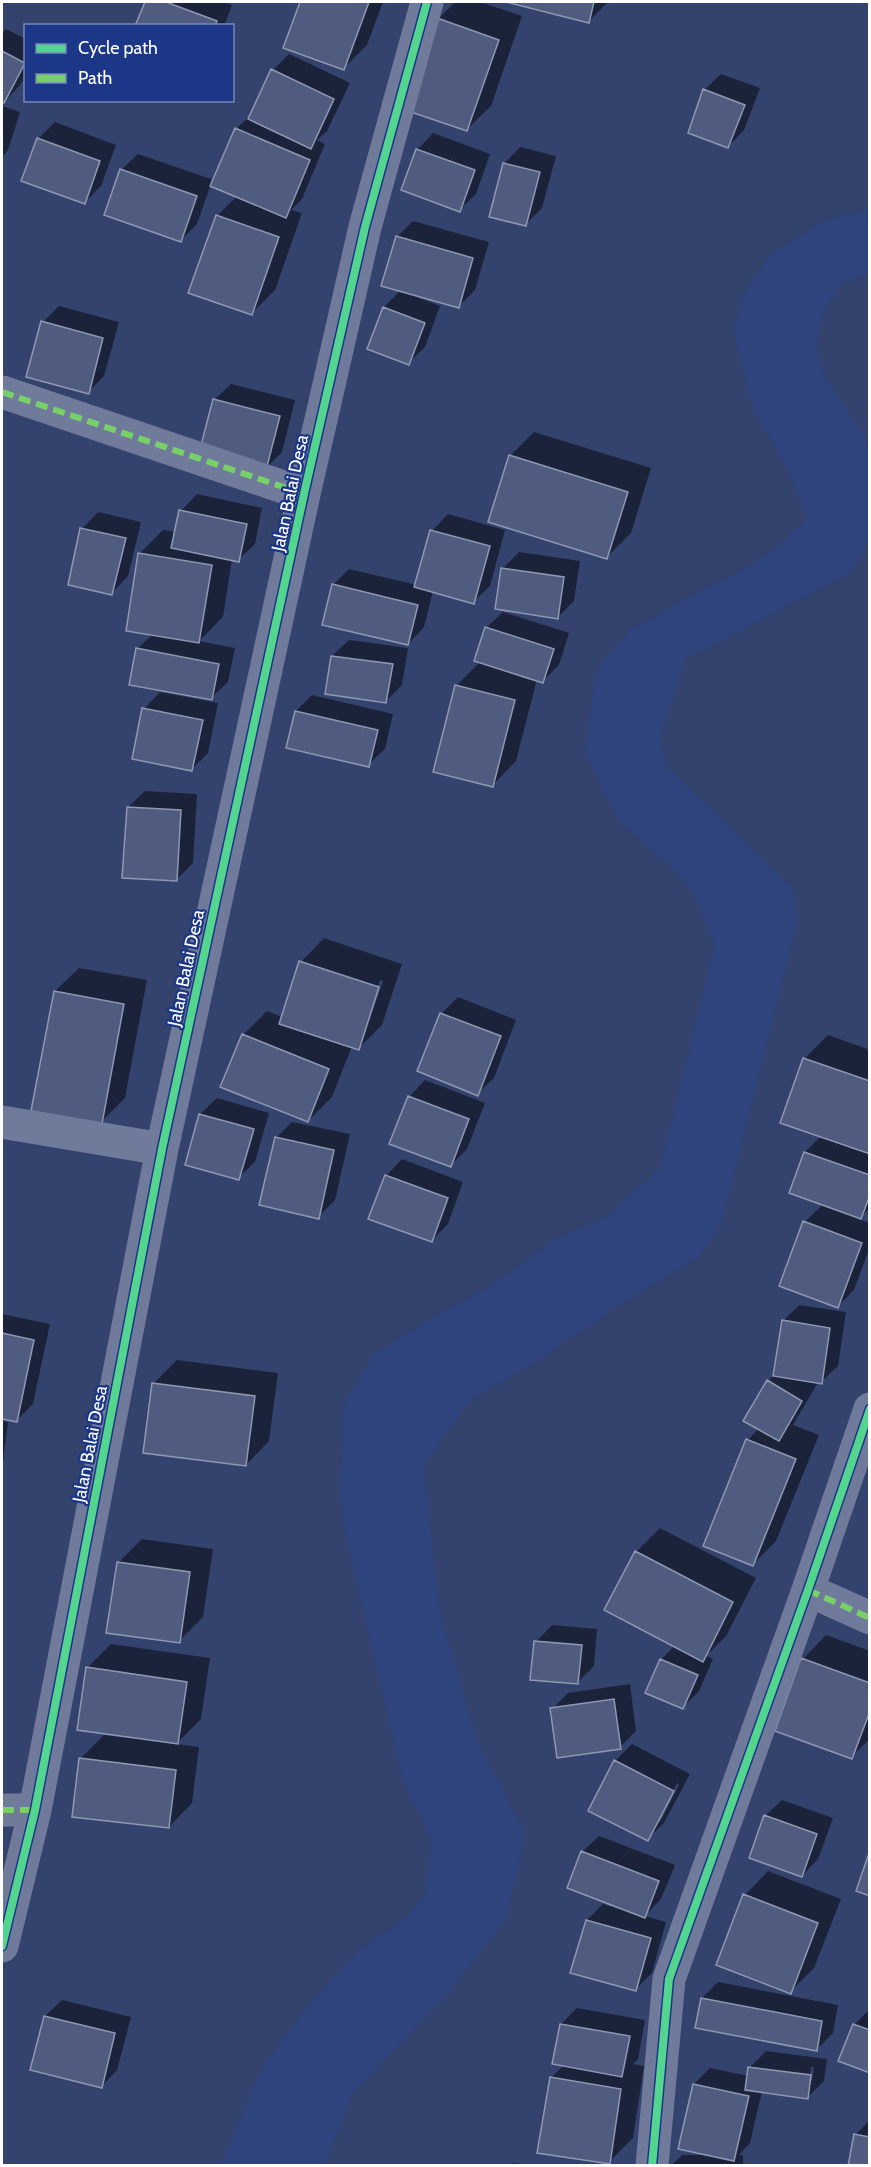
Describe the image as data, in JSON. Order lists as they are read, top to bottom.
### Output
{
  "streets": {
    "street": ["Jalan Balai Desa"]
  },
  "legend": ["Cycle path", "Path"]
}
